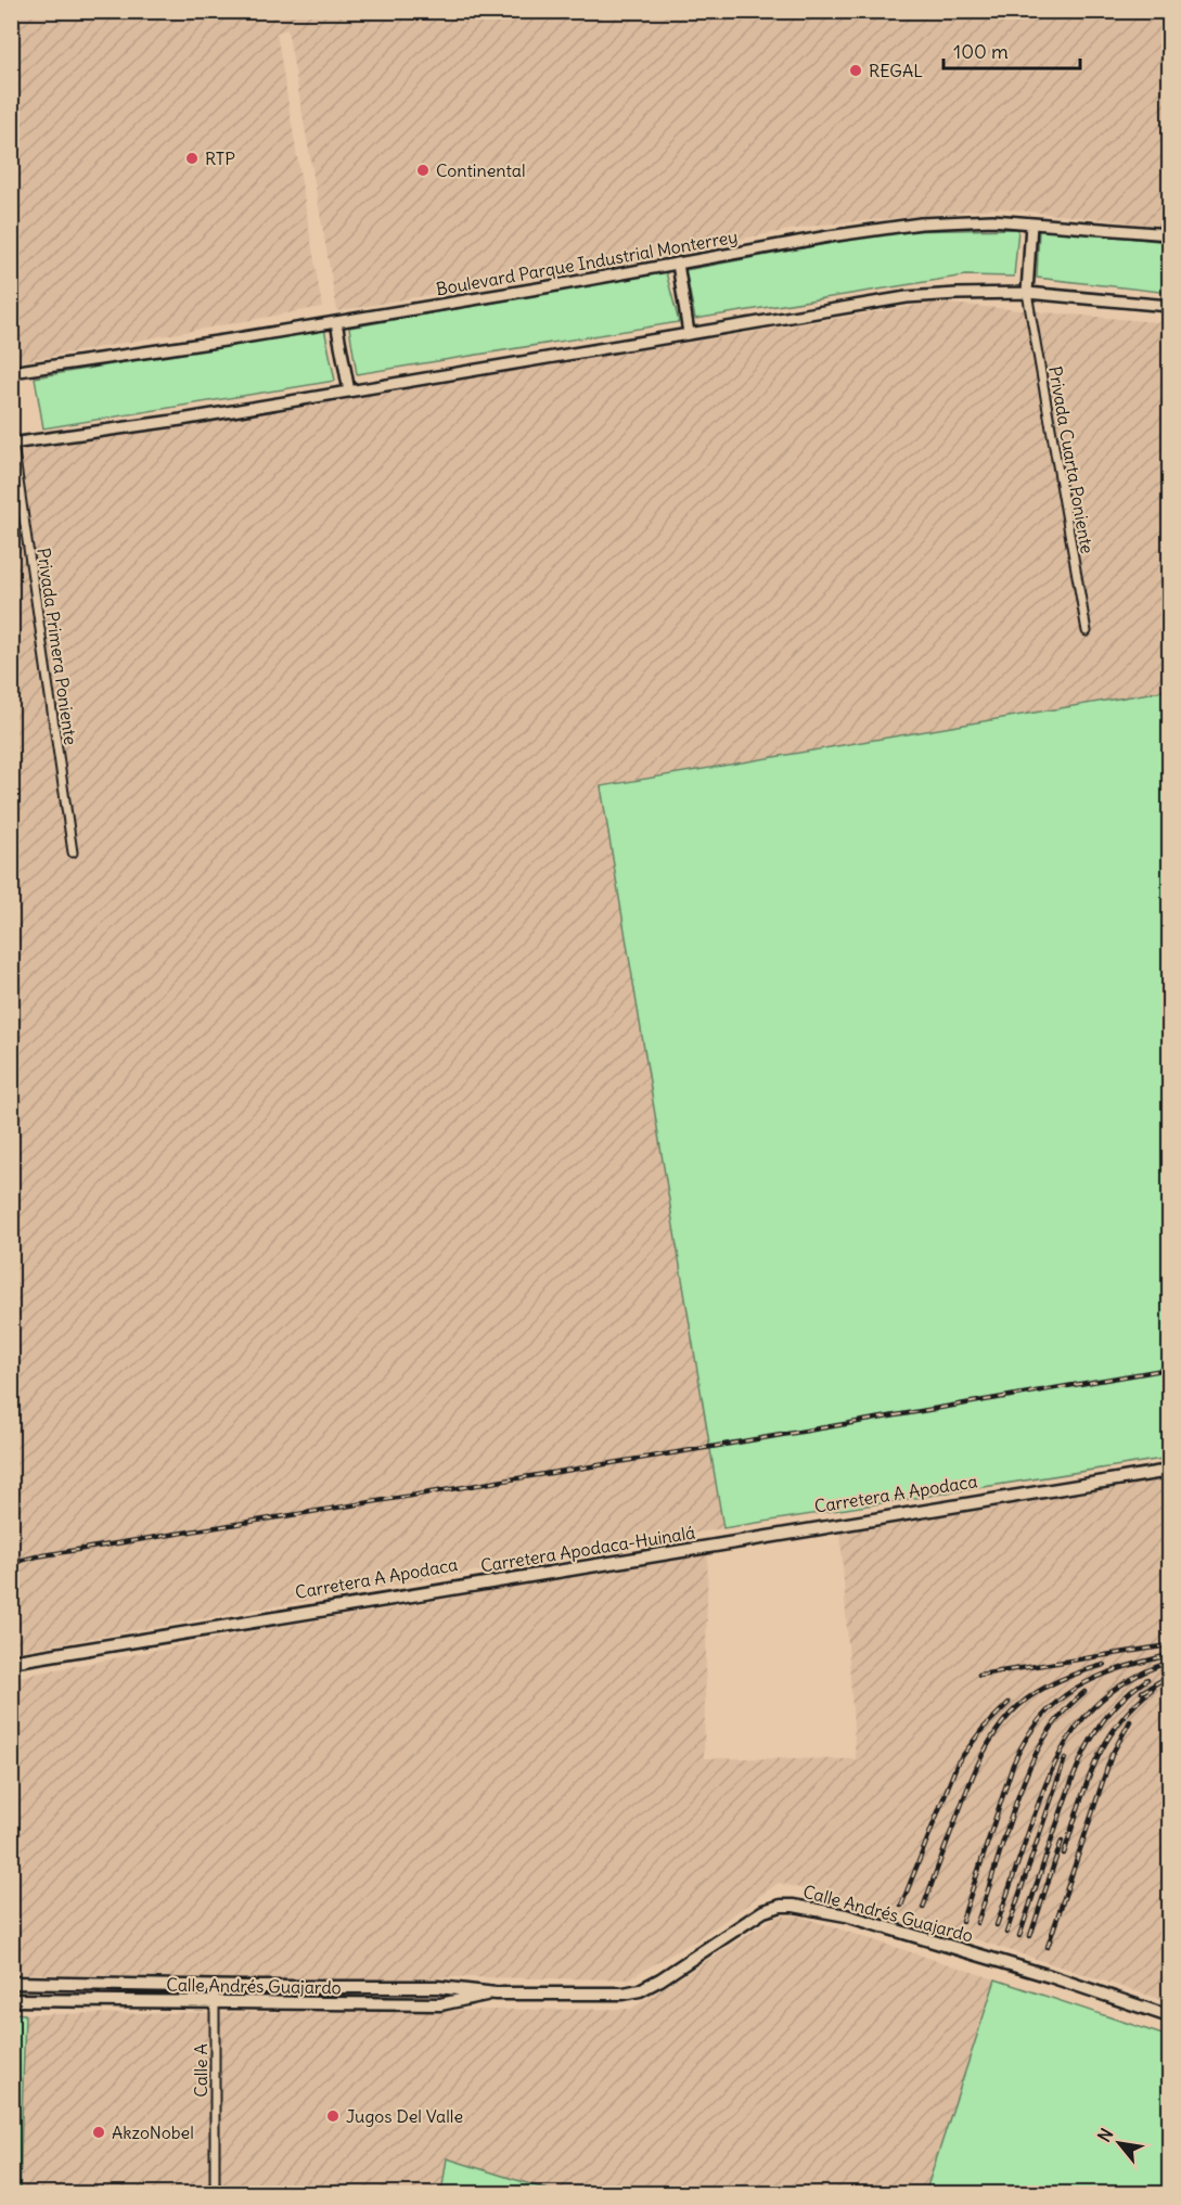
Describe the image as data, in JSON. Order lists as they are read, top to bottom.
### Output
{
  "streets": {
    "main road": ["Carretera A Apodaca", "Carretera Apodaca-Huinalá", "Calle Andrés Guajardo"],
    "street": [
      "Boulevard Parque Industrial Monterrey",
      "Privada Cuarta Poniente",
      "Privada Primera Poniente",
      "Calle A"
    ]
  },
  "crossings": [
    ["Calle Andrés Guajardo", "Calle A"]
  ],
  "places": [
    "REGAL",
    "RTP",
    "Continental",
    "Jugos Del Valle",
    "AkzoNobel"
  ],
  "scale_bar": "100 m",
  "north": "top left"
}
